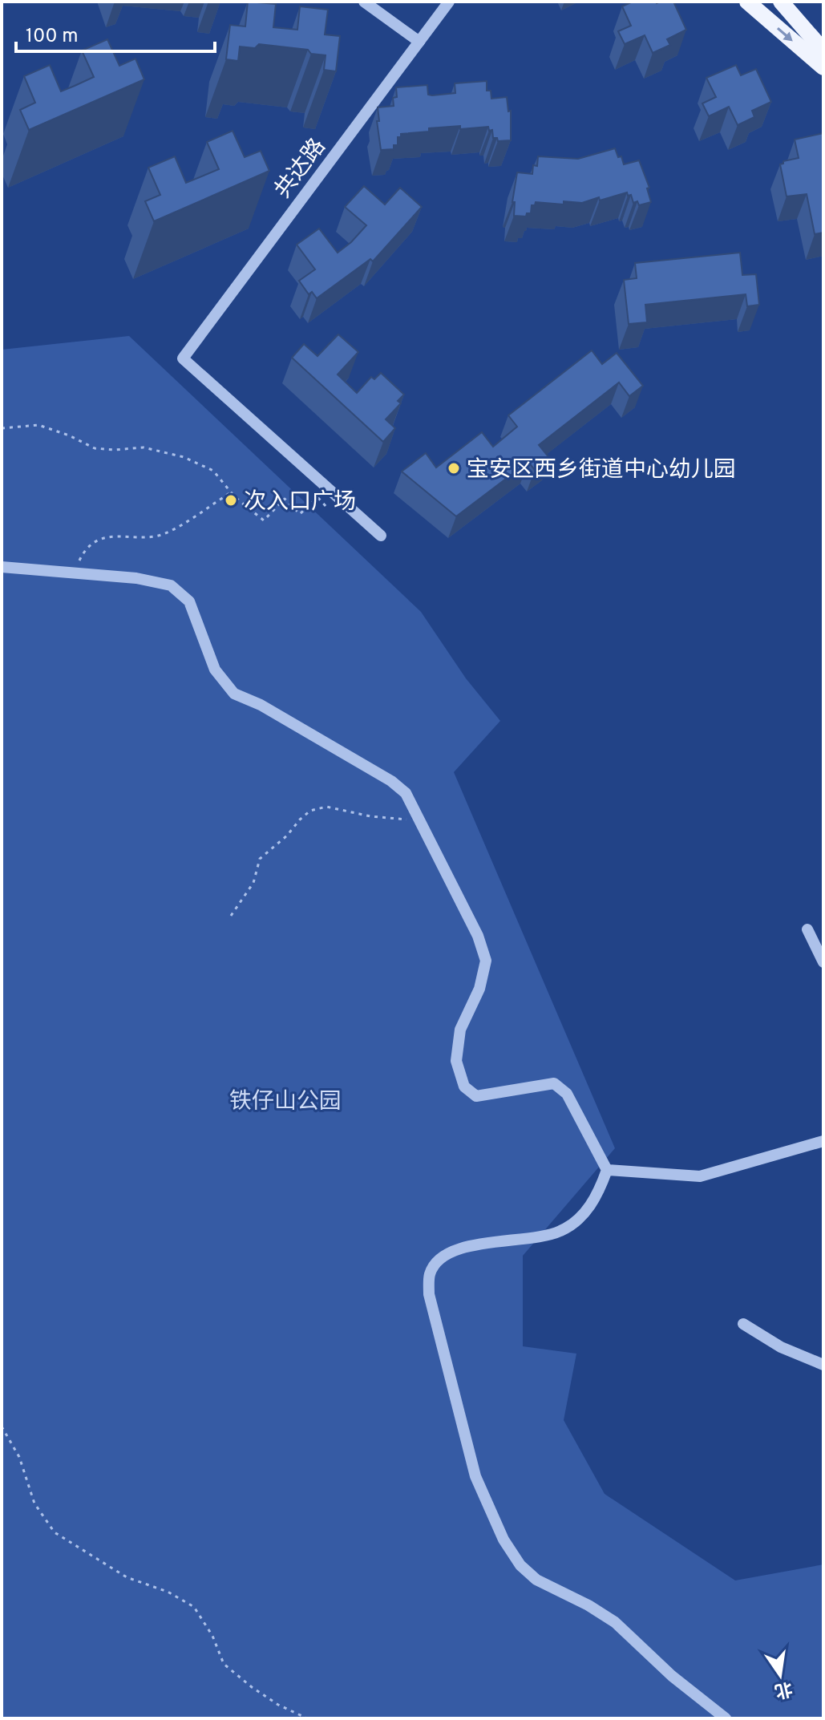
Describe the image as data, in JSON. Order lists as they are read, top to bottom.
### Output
{
  "streets": {
    "street": ["共达路"]
  },
  "parks": ["铁仔山公园"],
  "places": ["宝安区西乡街道中心幼儿园", "次入口广场"],
  "scale_bar": "100 m",
  "north": "bottom"
}
